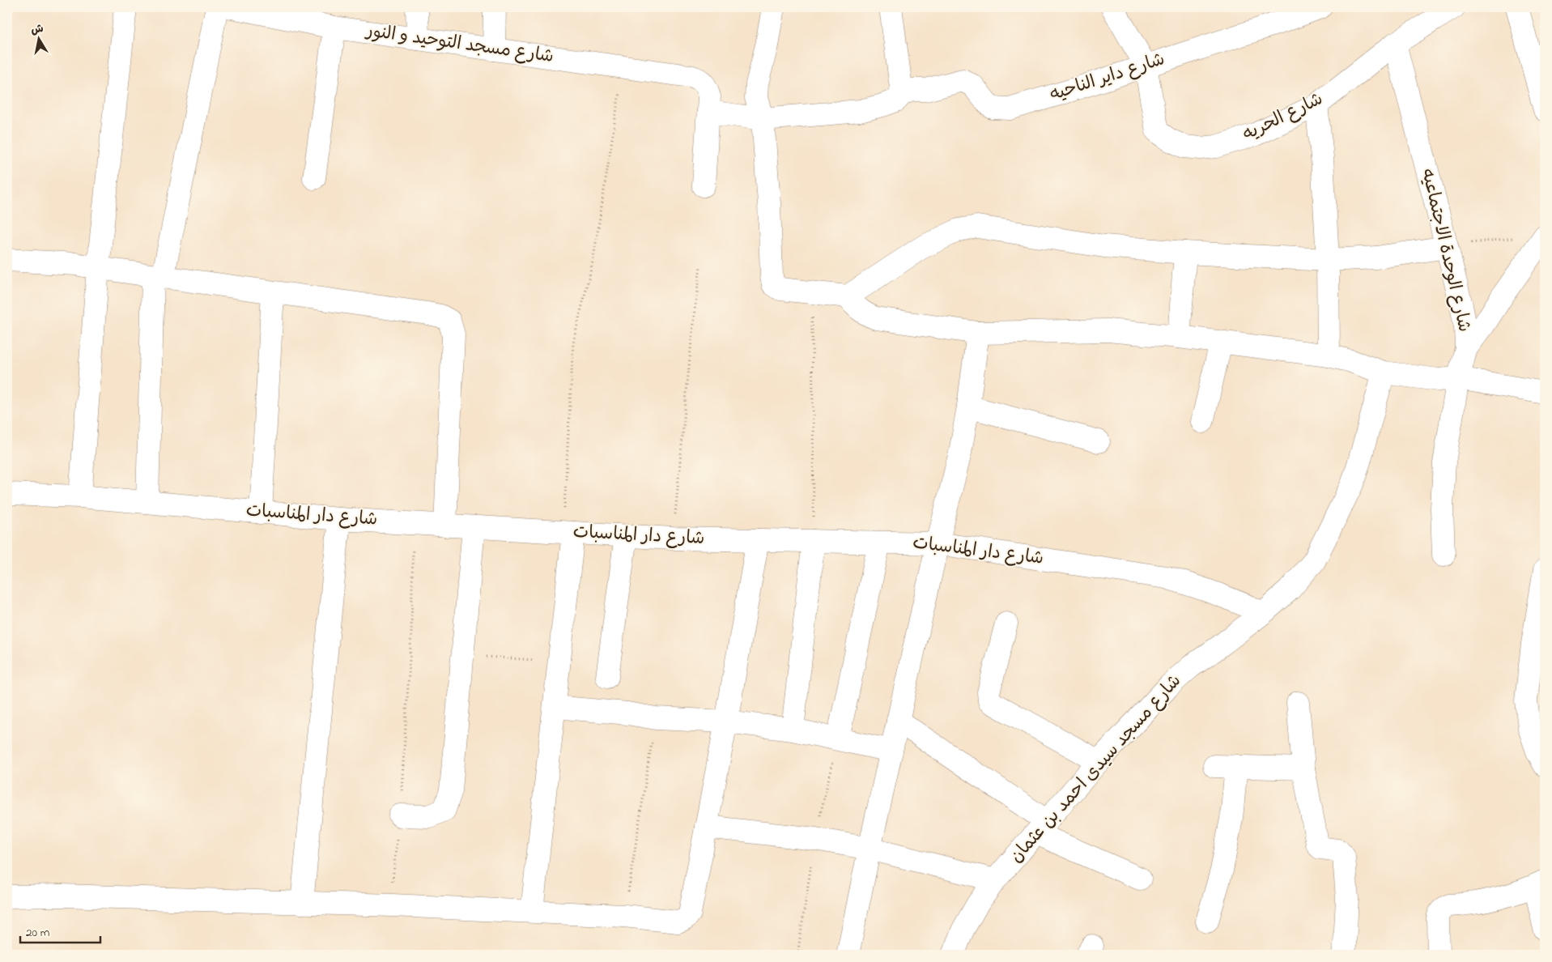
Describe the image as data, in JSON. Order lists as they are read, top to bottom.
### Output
{
  "streets": {
    "street": [
      "شارع مسجد التوحيد و النور",
      "شارع داير الناحيه",
      "شارع الحريه",
      "شارع الوحدة الاجتماعيه",
      "شارع دار المناسبات",
      "شارع مسجد سيدى احمد بن عثمان"
    ]
  },
  "crossings": [
    ["شارع داير الناحيه", "شارع الحريه"],
    ["شارع الحريه", "شارع الوحدة الاجتماعيه"],
    ["شارع دار المناسبات", "شارع مسجد سيدى احمد بن عثمان"]
  ],
  "scale_bar": "20 m",
  "north": "top"
}
